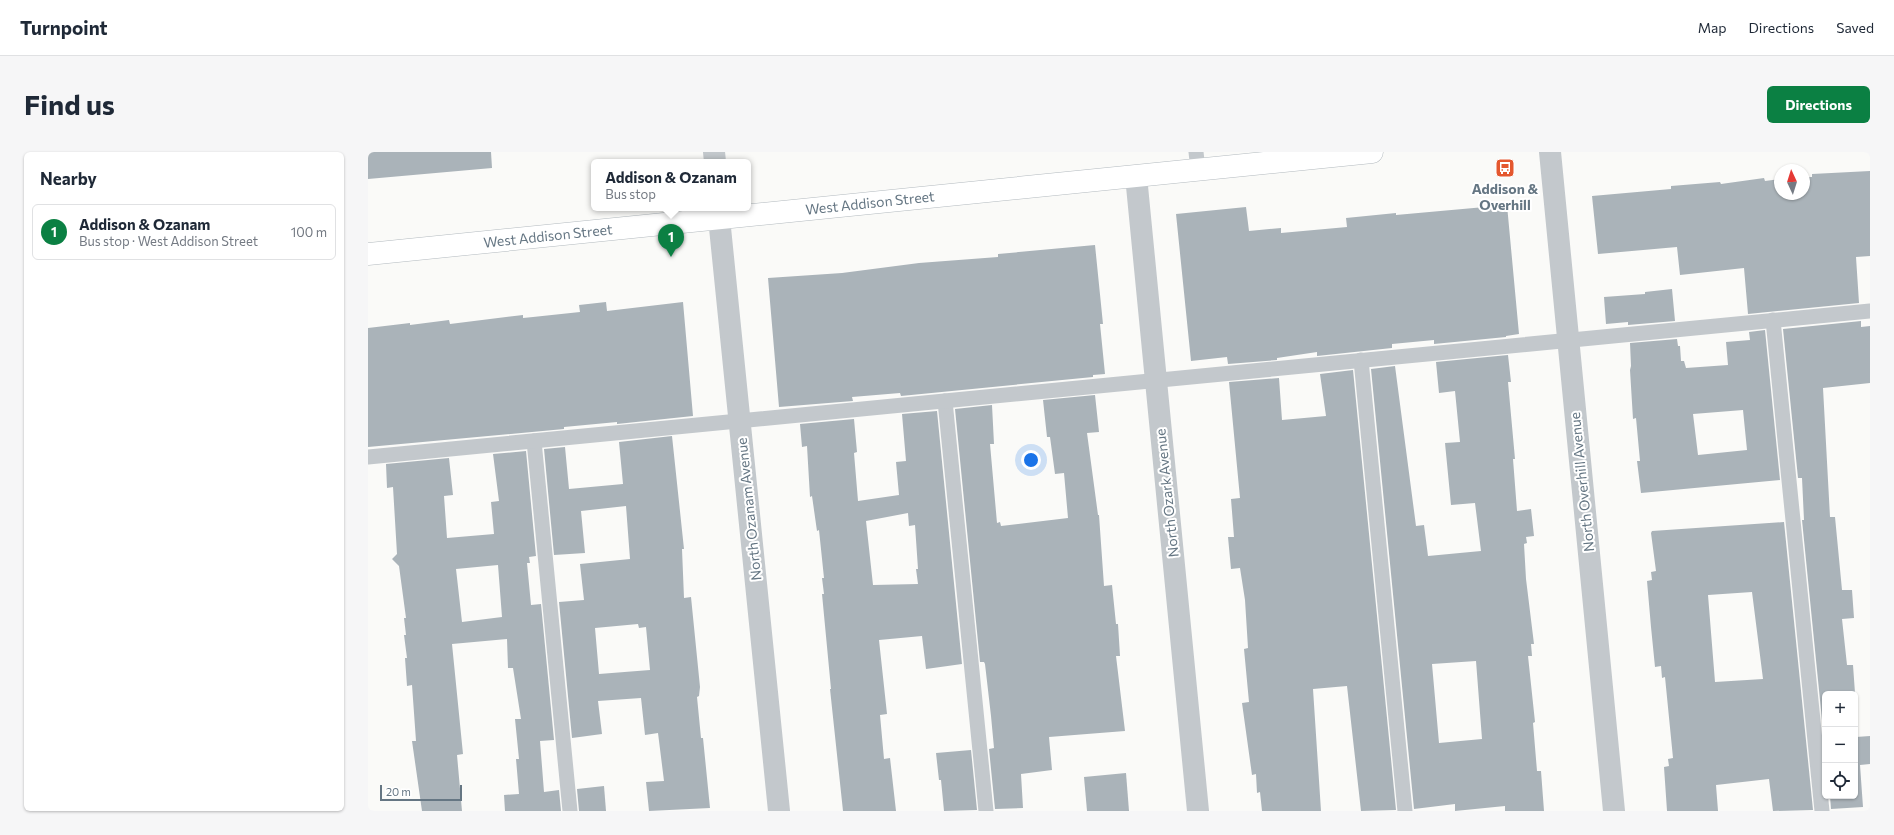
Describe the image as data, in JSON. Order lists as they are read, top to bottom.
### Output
{
  "streets": {
    "street": [
      "West Addison Street",
      "North Overhill Avenue",
      "North Ozark Avenue",
      "North Ozanam Avenue"
    ]
  },
  "crossings": [
    ["West Addison Street", "North Ozark Avenue"],
    ["West Addison Street", "North Ozanam Avenue"]
  ],
  "places": {
    "bus stop": ["Addison & Overhill"]
  },
  "scale_bar": "20 m",
  "north": "top",
  "page": {
    "header": "Turnpoint",
    "nav": ["Map", "Directions", "Saved"],
    "buttons": "Directions",
    "title": "Find us",
    "heading": "Nearby",
    "popup": ["Addison & Ozanam", "Bus stop"],
    "list": [
      {
        "mark": "1",
        "name": "Addison & Ozanam",
        "note": "Bus stop · West Addison Street",
        "value": "100 m"
      }
    ],
    "pins": "1",
    "map_buttons": ["+", "−"],
    "scale": "20 m"
  }
}
